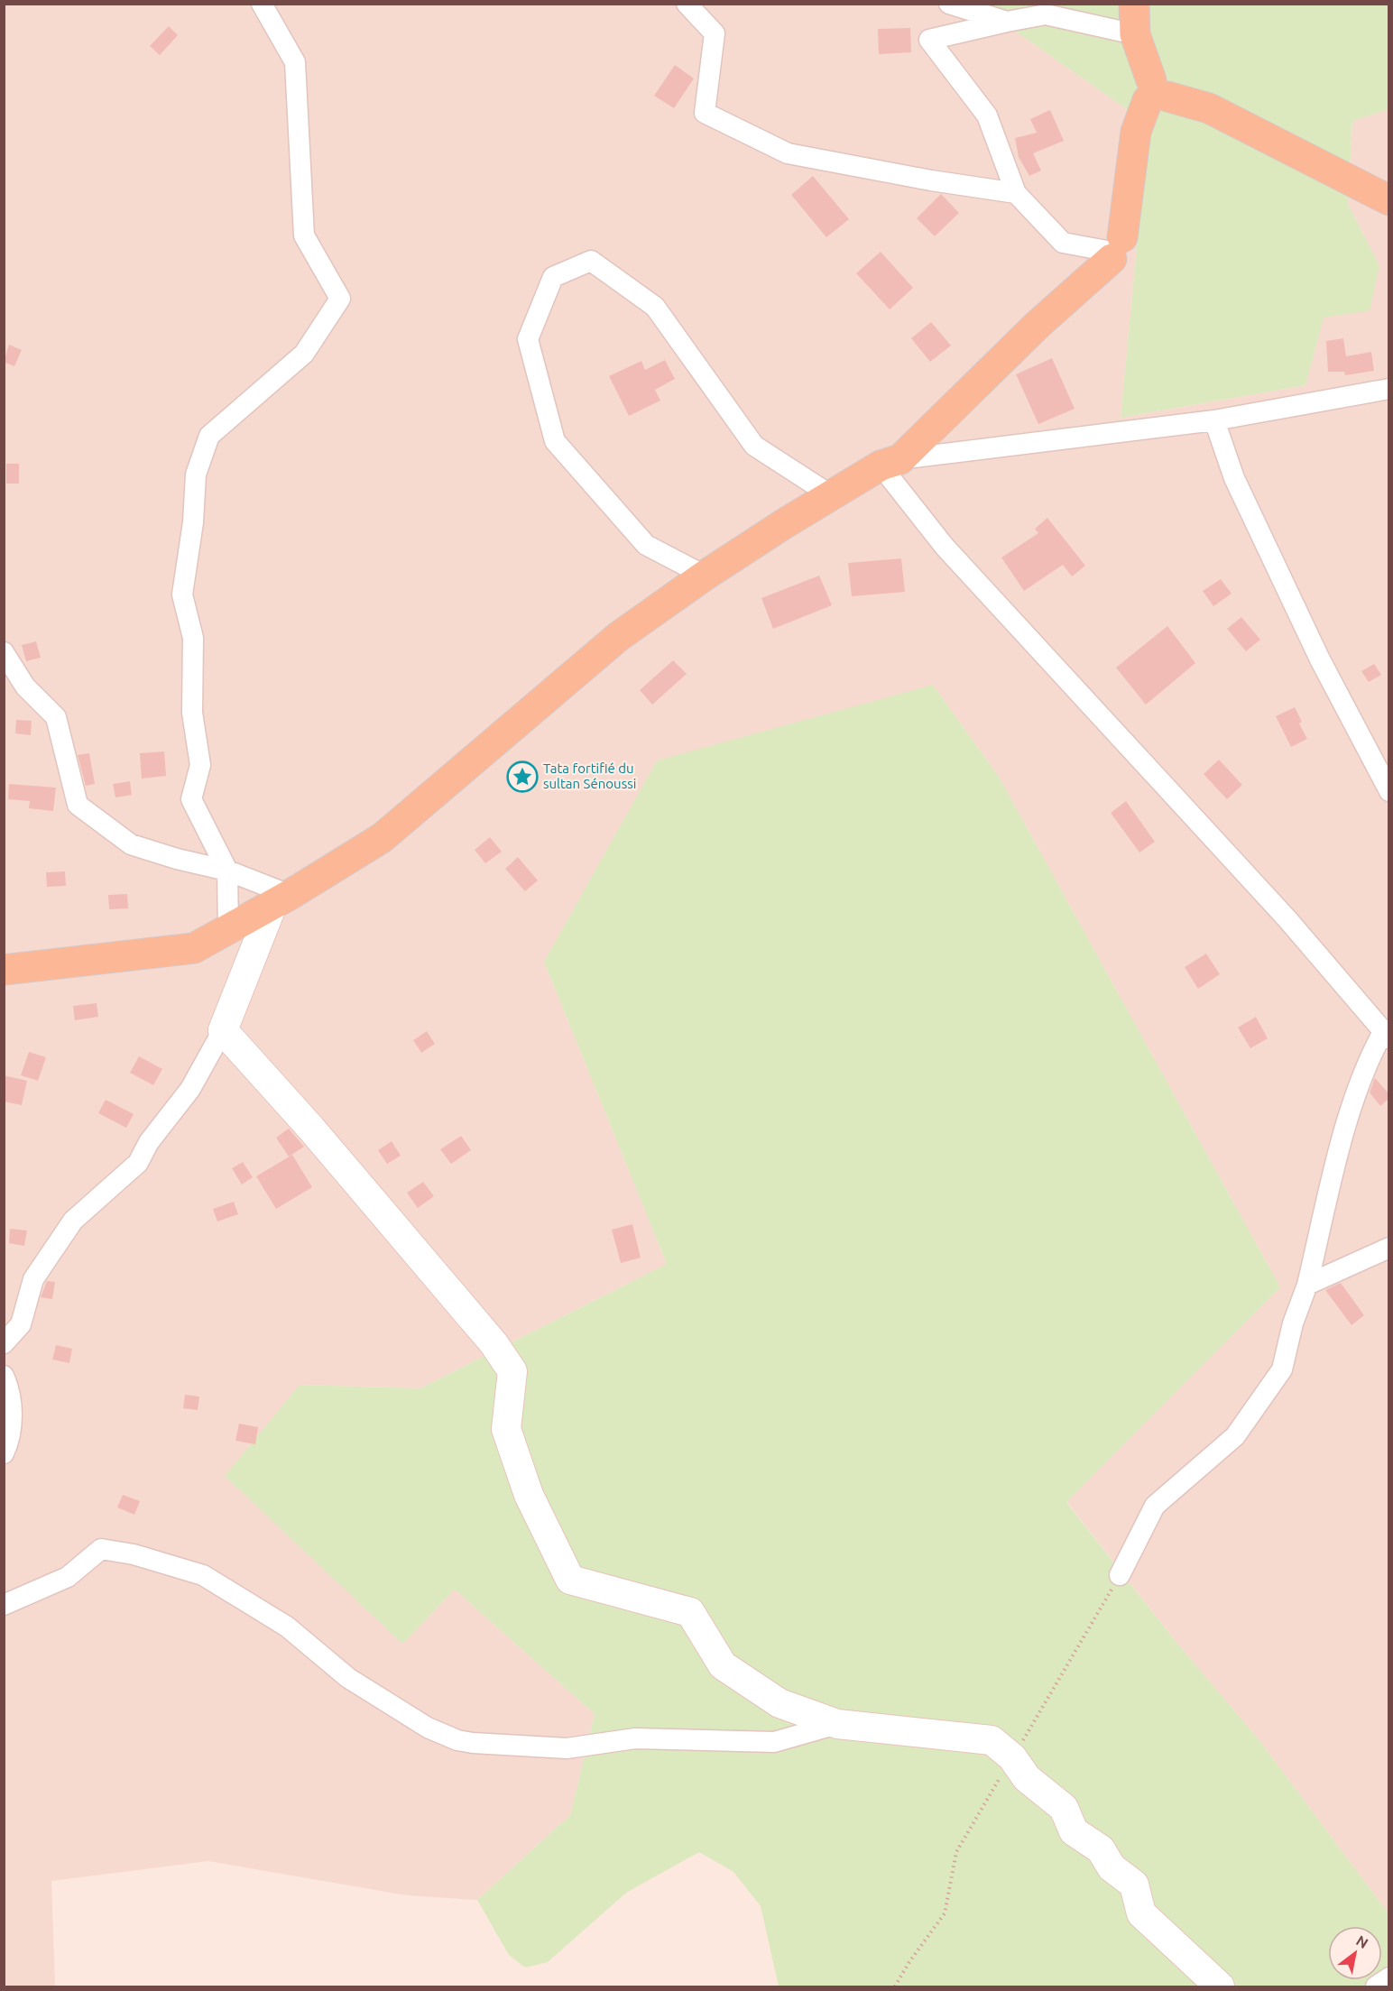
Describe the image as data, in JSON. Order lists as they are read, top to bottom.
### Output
{
  "places": {
    "place": ["Tata fortifié du sultan Sénoussi"]
  },
  "north": "top right"
}
